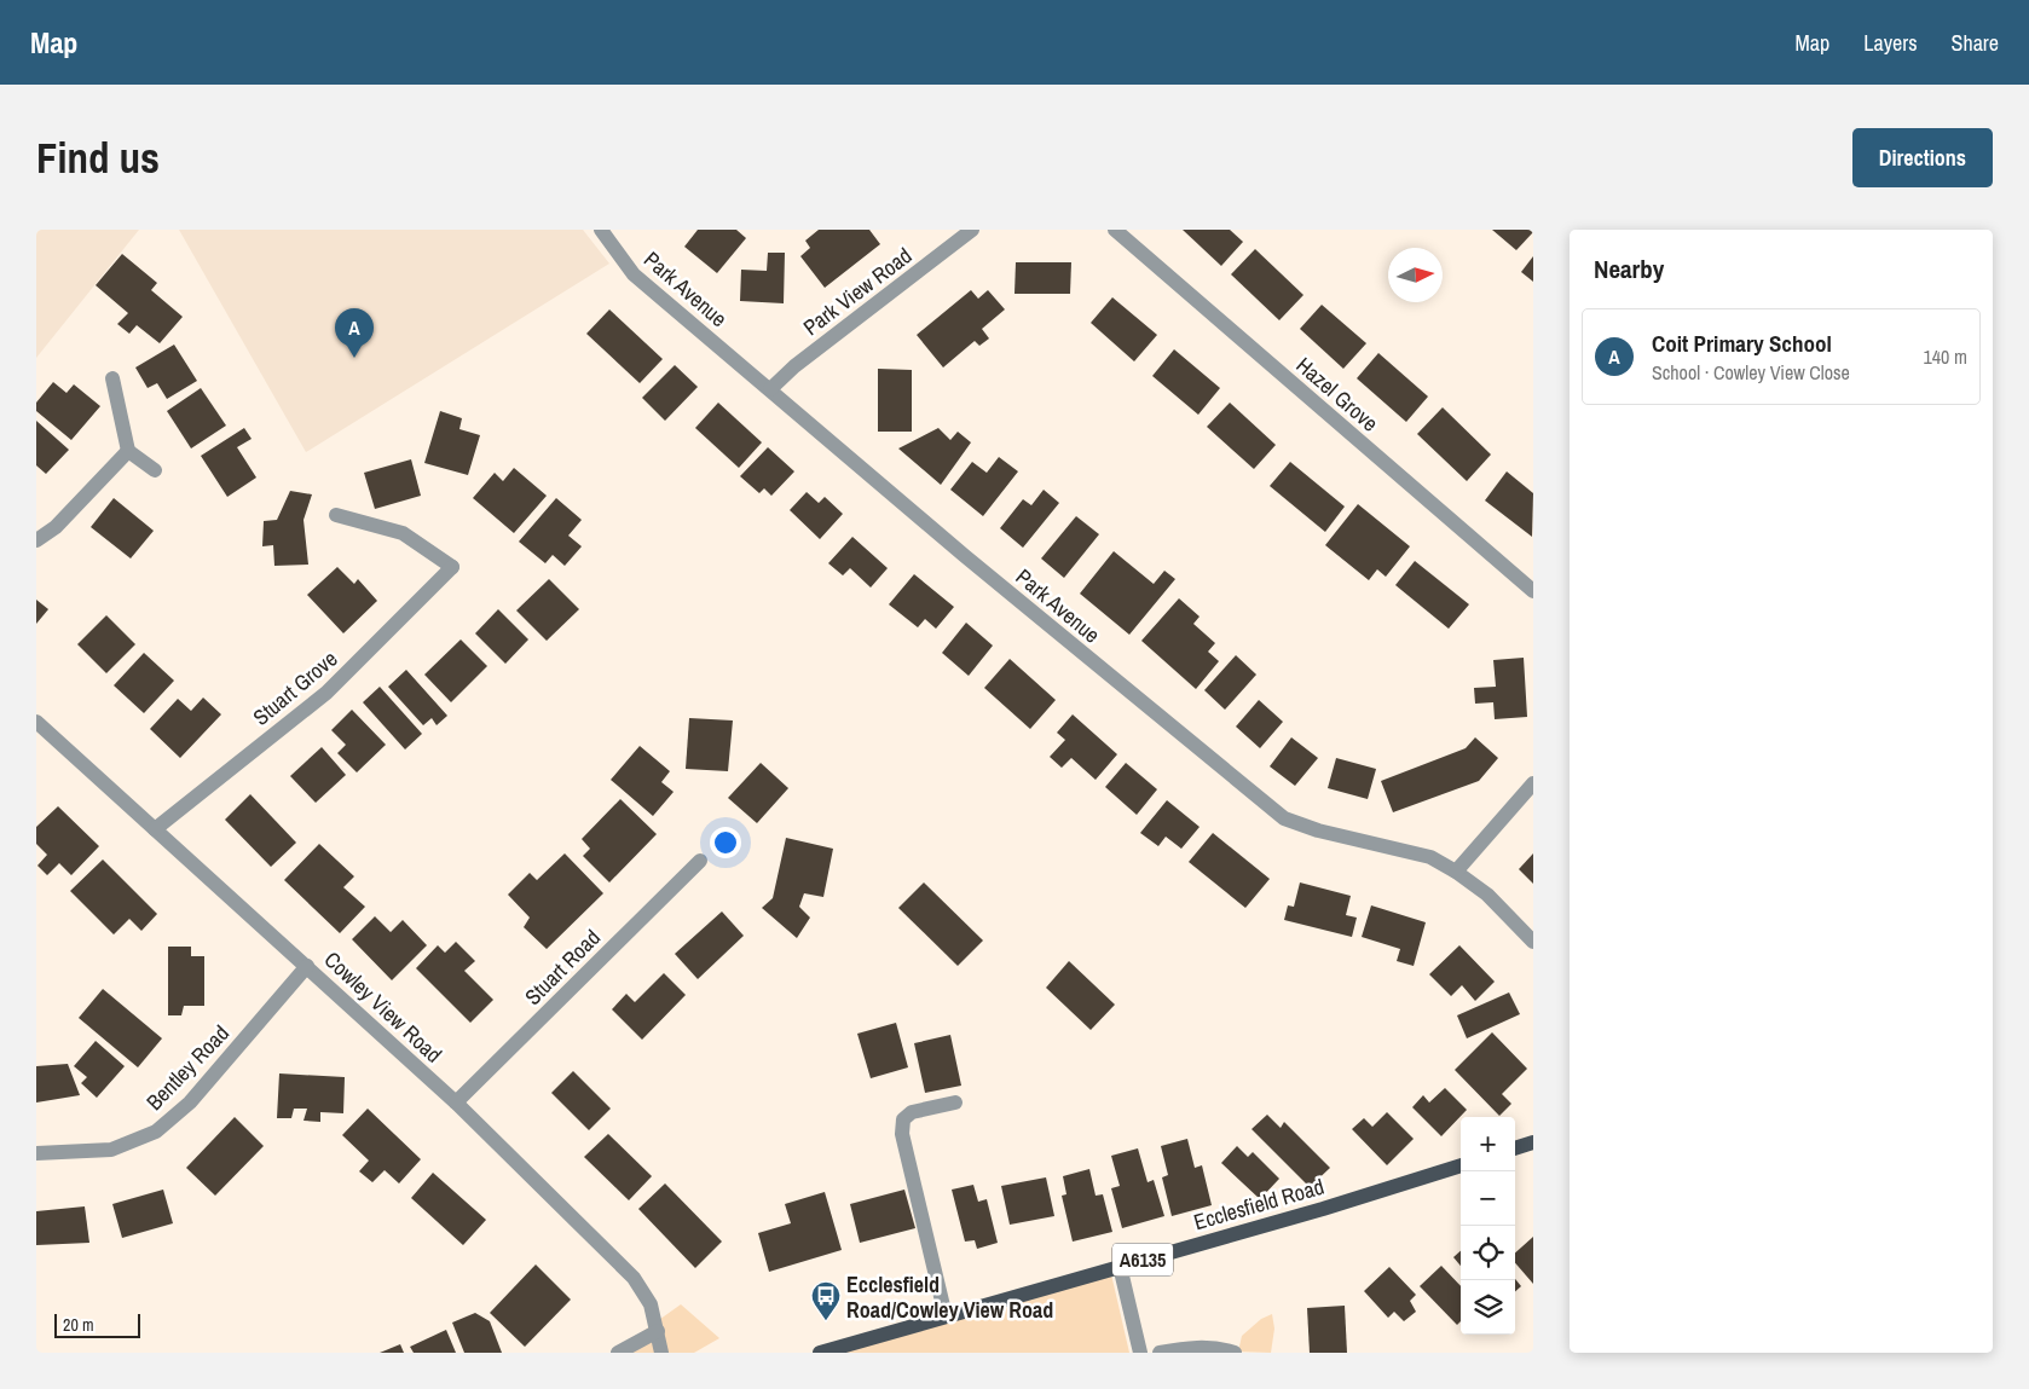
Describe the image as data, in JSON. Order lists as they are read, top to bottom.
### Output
{
  "streets": {
    "main road": ["Ecclesfield Road", "A6135"],
    "street": [
      "Park Avenue",
      "Park View Road",
      "Hazel Grove",
      "Stuart Grove",
      "Stuart Road",
      "Cowley View Road",
      "Bentley Road"
    ]
  },
  "crossings": [
    ["Park Avenue", "Park View Road"],
    ["Stuart Grove", "Cowley View Road"],
    ["Stuart Road", "Cowley View Road"],
    ["Cowley View Road", "Bentley Road"]
  ],
  "places": {
    "bus stop": ["Ecclesfield Road/Cowley View Road"]
  },
  "scale_bar": "20 m",
  "north": "right",
  "page": {
    "header": "Map",
    "nav": ["Map", "Layers", "Share"],
    "buttons": "Directions",
    "title": "Find us",
    "heading": "Nearby",
    "pins": "A",
    "list": [
      {
        "mark": "A",
        "name": "Coit Primary School",
        "note": "School · Cowley View Close",
        "value": "140 m"
      }
    ],
    "map_buttons": ["+", "−"],
    "scale": "20 m"
  }
}
